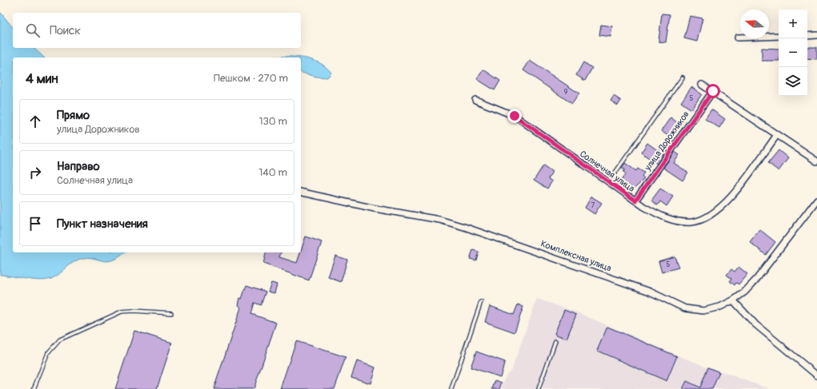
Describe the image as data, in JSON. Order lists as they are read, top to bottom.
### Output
{
  "streets": {
    "street": ["улица Дорожников", "Солнечная улица", "Комплексная улица"]
  },
  "crossings": [
    ["улица Дорожников", "Солнечная улица"]
  ],
  "house_numbers": [
    "9",
    "5",
    "7",
    "5"
  ],
  "north": "left",
  "page": {
    "map_buttons": ["+", "−"],
    "search": "Поиск",
    "heading": ["4 мин", "Пешком · 270 m"],
    "list": [
      ["Прямо", "улица Дорожников", "130 m"],
      ["Направо", "Солнечная улица", "140 m"],
      "Пункт назначения"
    ]
  }
}
